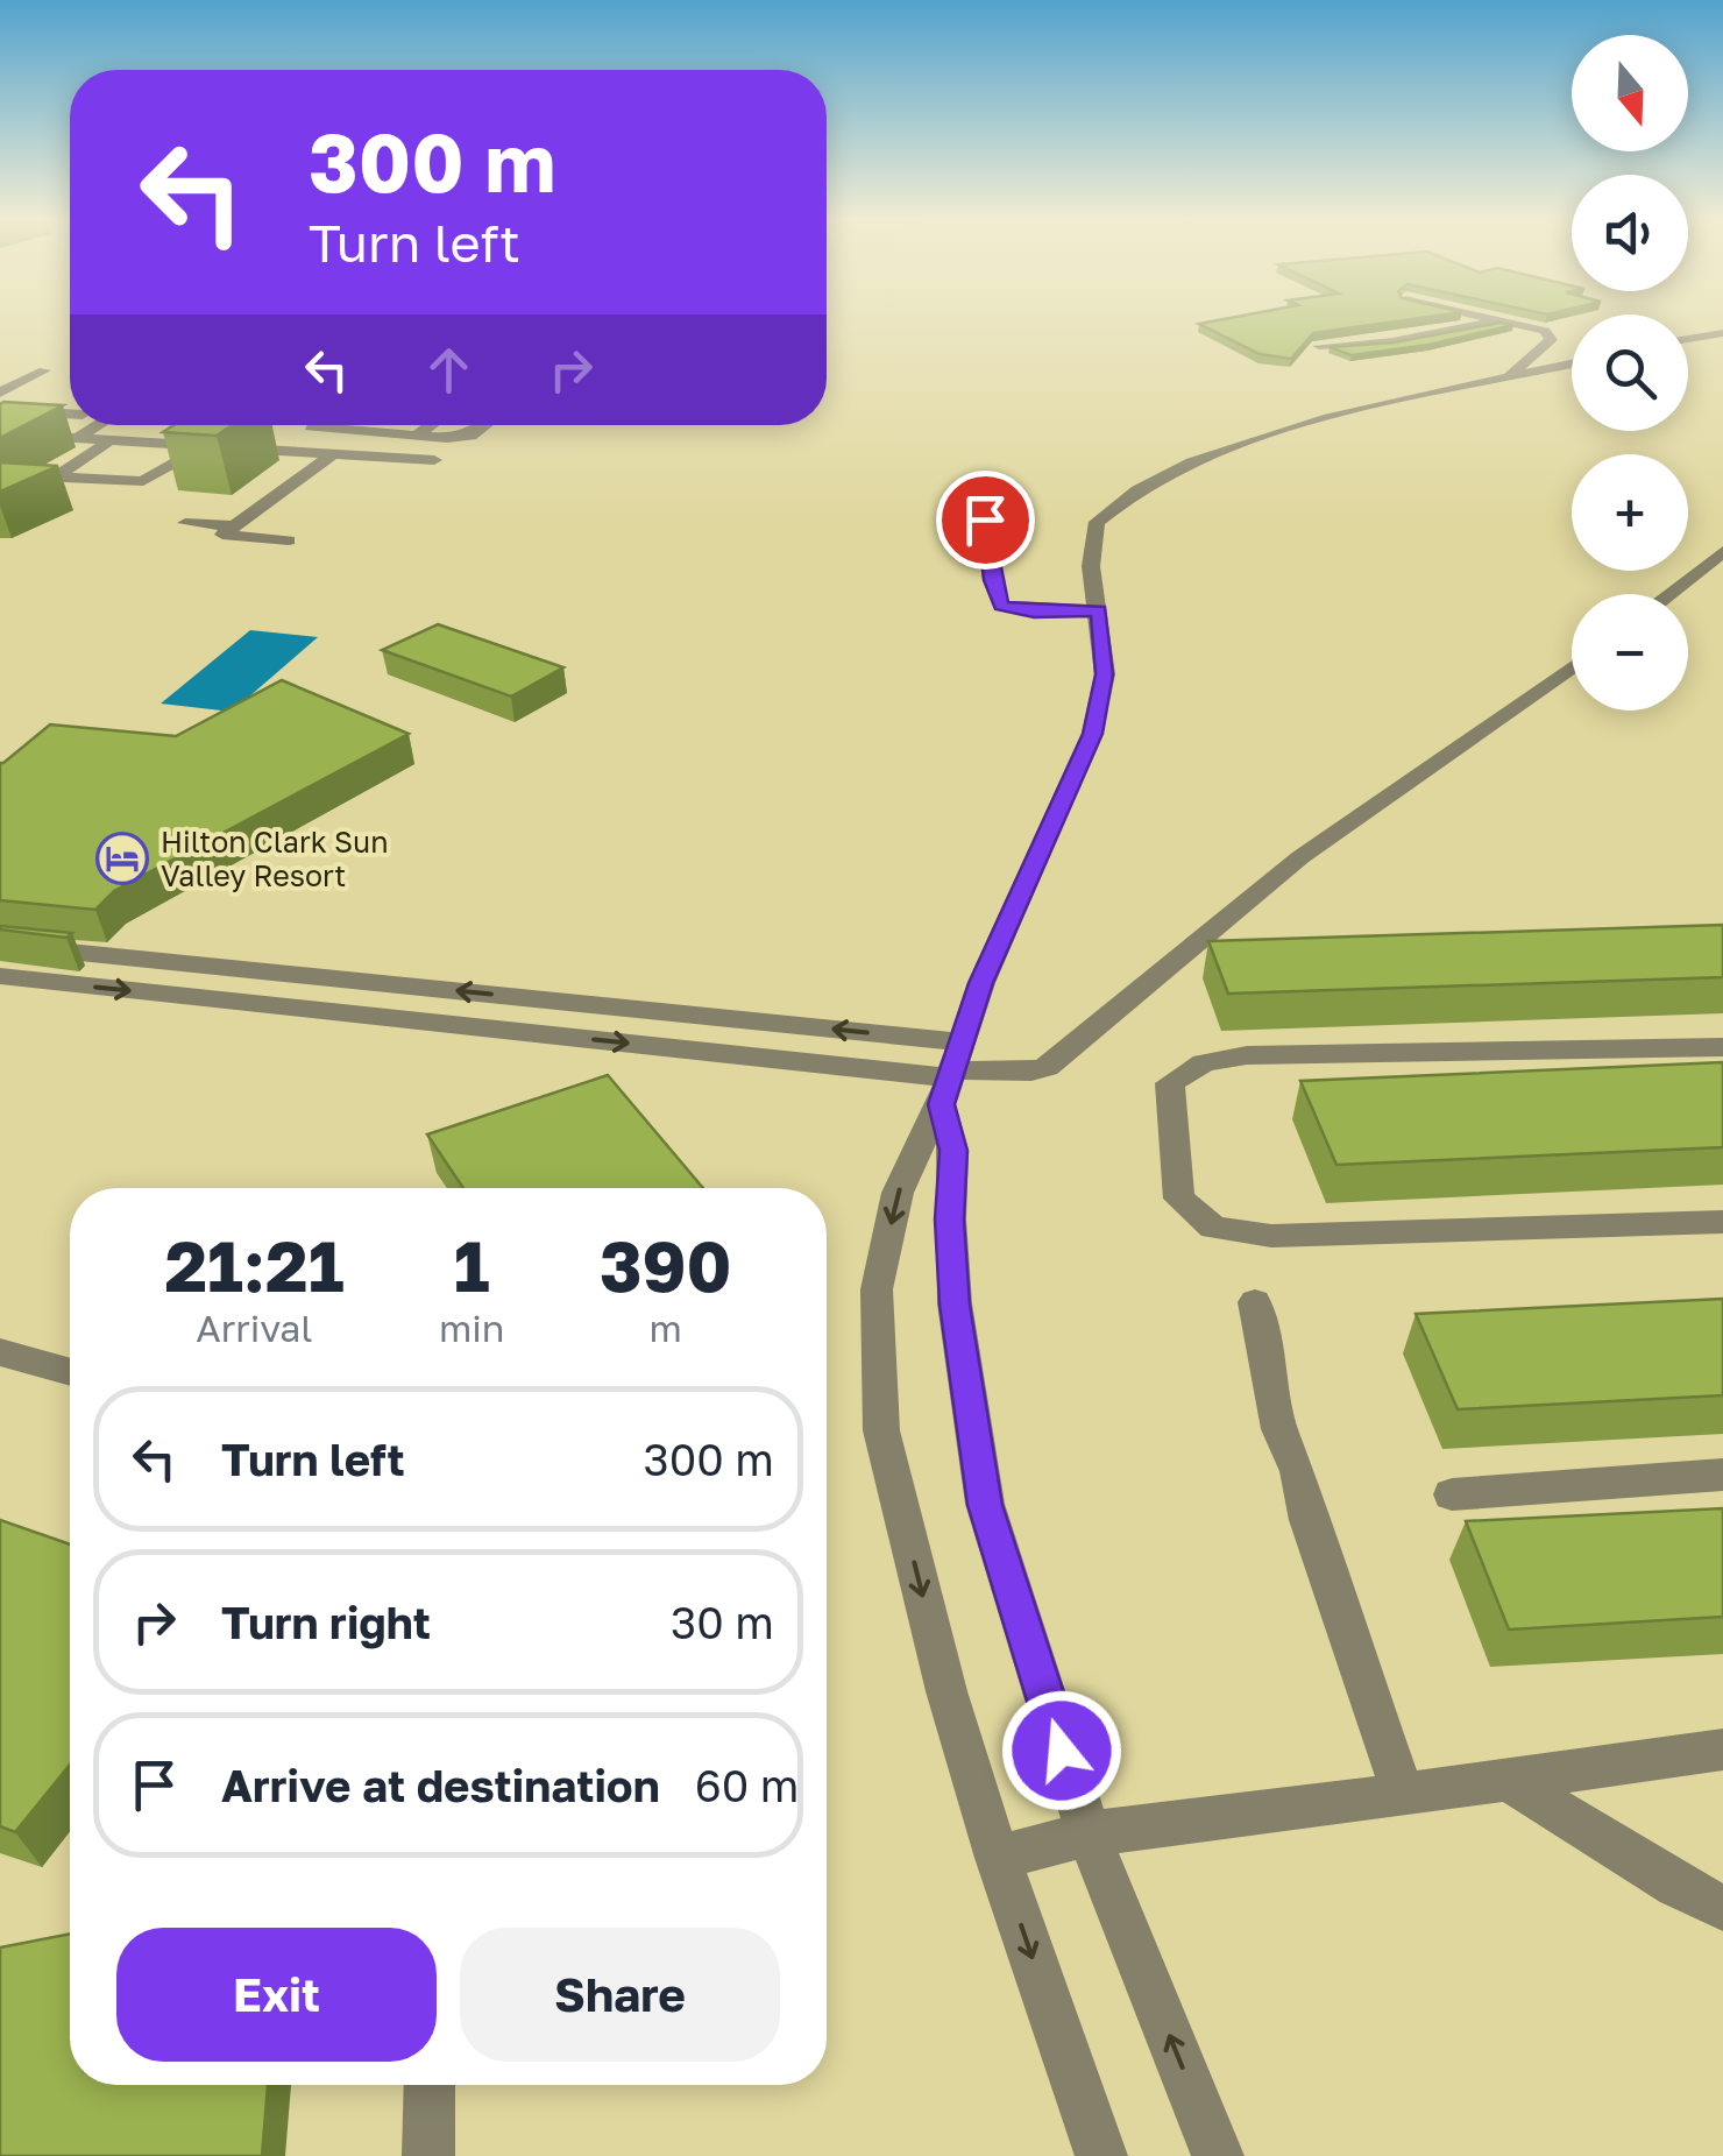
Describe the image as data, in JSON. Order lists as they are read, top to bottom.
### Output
{
  "places": {
    "hotel": ["Hilton Clark Sun Valley Resort"]
  },
  "north": "bottom",
  "page": {
    "map_buttons": ["+", "−"],
    "turn": ["300 m", "Turn left"],
    "eta": [
      "21:21",
      "Arrival",
      "1",
      "min",
      "390",
      "m"
    ],
    "list": [
      {
        "name": "Turn left",
        "value": "300 m"
      },
      {
        "name": "Turn right",
        "value": "30 m"
      },
      {
        "name": "Arrive at destination",
        "value": "60 m"
      }
    ],
    "buttons": ["Exit", "Share"]
  }
}
